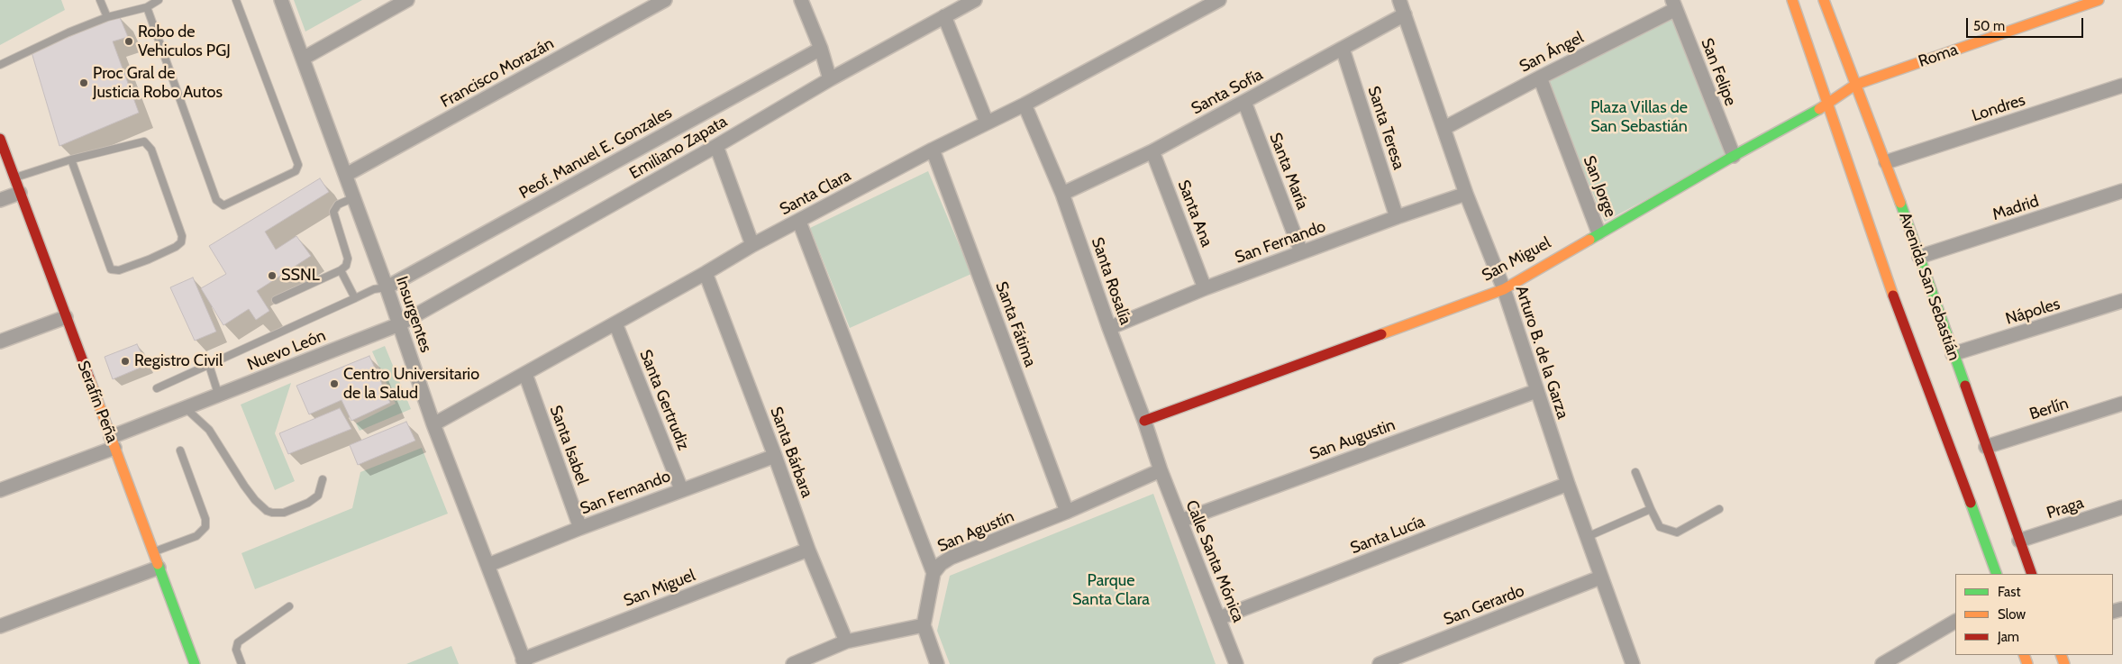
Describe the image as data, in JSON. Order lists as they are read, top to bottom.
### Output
{
  "streets": {
    "main road": [
      "Roma",
      "San Miguel",
      "Avenida San Sebastián",
      "Serafín Peña"
    ],
    "street": [
      "San Ángel",
      "San Felipe",
      "Francisco Morazán",
      "Santa Sofía",
      "Londres",
      "Santa Teresa",
      "Emiliano Zapata",
      "Peof. Manuel E. Gonzales",
      "Santa María",
      "San Jorge",
      "Santa Clara",
      "Madrid",
      "Santa Ana",
      "San Fernando",
      "Santa Rosalía",
      "Nápoles",
      "Insurgentes",
      "Santa Fátima",
      "Nuevo León",
      "Arturo B. de la Garza",
      "Santa Gertrudiz",
      "Berlín",
      "San Augustin",
      "Santa Isabel",
      "Santa Bárbara",
      "Praga",
      "San Agustín",
      "Santa Lucía",
      "Calle Santa Mónica",
      "San Gerardo"
    ]
  },
  "crossings": [
    ["San Ángel", "San Felipe"],
    ["San Ángel", "San Jorge"],
    ["San Ángel", "Arturo B. de la Garza"],
    ["Roma", "San Miguel"],
    ["Roma", "Avenida San Sebastián"],
    ["San Felipe", "San Miguel"],
    ["Francisco Morazán", "Insurgentes"],
    ["Santa Sofía", "Santa Teresa"],
    ["Santa Sofía", "Santa María"],
    ["Santa Sofía", "Santa Ana"],
    ["Santa Sofía", "Santa Rosalía"],
    ["Santa Sofía", "Arturo B. de la Garza"],
    ["Londres", "Avenida San Sebastián"],
    ["Santa Teresa", "San Fernando"],
    ["Emiliano Zapata", "Insurgentes"],
    ["Emiliano Zapata", "Nuevo León"],
    ["Peof. Manuel E. Gonzales", "Insurgentes"],
    ["Santa María", "San Fernando"],
    ["San Jorge", "San Miguel"],
    ["Santa Clara", "Santa Rosalía"],
    ["Santa Clara", "Insurgentes"],
    ["Santa Clara", "Santa Fátima"],
    ["Santa Clara", "Santa Gertrudiz"],
    ["Santa Clara", "Santa Isabel"],
    ["Santa Clara", "Santa Bárbara"],
    ["Madrid", "Avenida San Sebastián"],
    ["Santa Ana", "San Fernando"],
    ["San Fernando", "Santa Rosalía"],
    ["San Fernando", "Insurgentes"],
    ["San Fernando", "Arturo B. de la Garza"],
    ["San Fernando", "Santa Gertrudiz"],
    ["San Fernando", "Santa Isabel"],
    ["San Fernando", "Santa Bárbara"],
    ["San Miguel", "Santa Rosalía"],
    ["San Miguel", "Avenida San Sebastián"],
    ["San Miguel", "Insurgentes"],
    ["San Miguel", "Arturo B. de la Garza"],
    ["San Miguel", "Santa Bárbara"],
    ["Santa Rosalía", "San Agustín"],
    ["Santa Rosalía", "Calle Santa Mónica"],
    ["Avenida San Sebastián", "Nápoles"],
    ["Avenida San Sebastián", "Berlín"],
    ["Avenida San Sebastián", "Praga"],
    ["Insurgentes", "Nuevo León"],
    ["Santa Fátima", "San Agustín"],
    ["Nuevo León", "Serafín Peña"],
    ["Arturo B. de la Garza", "San Augustin"],
    ["Arturo B. de la Garza", "Santa Lucía"],
    ["Arturo B. de la Garza", "San Gerardo"],
    ["San Augustin", "Calle Santa Mónica"],
    ["San Agustín", "Calle Santa Mónica"],
    ["Santa Lucía", "Calle Santa Mónica"]
  ],
  "parks": ["Plaza Villas de San Sebastián", "Parque Santa Clara"],
  "places": [
    "Robo de Vehiculos PGJ",
    "Proc Gral de Justicia Robo Autos",
    "SSNL",
    "Registro Civil",
    "Centro Universitario de la Salud"
  ],
  "legend": ["Fast", "Slow", "Jam"],
  "scale_bar": "50 m"
}
